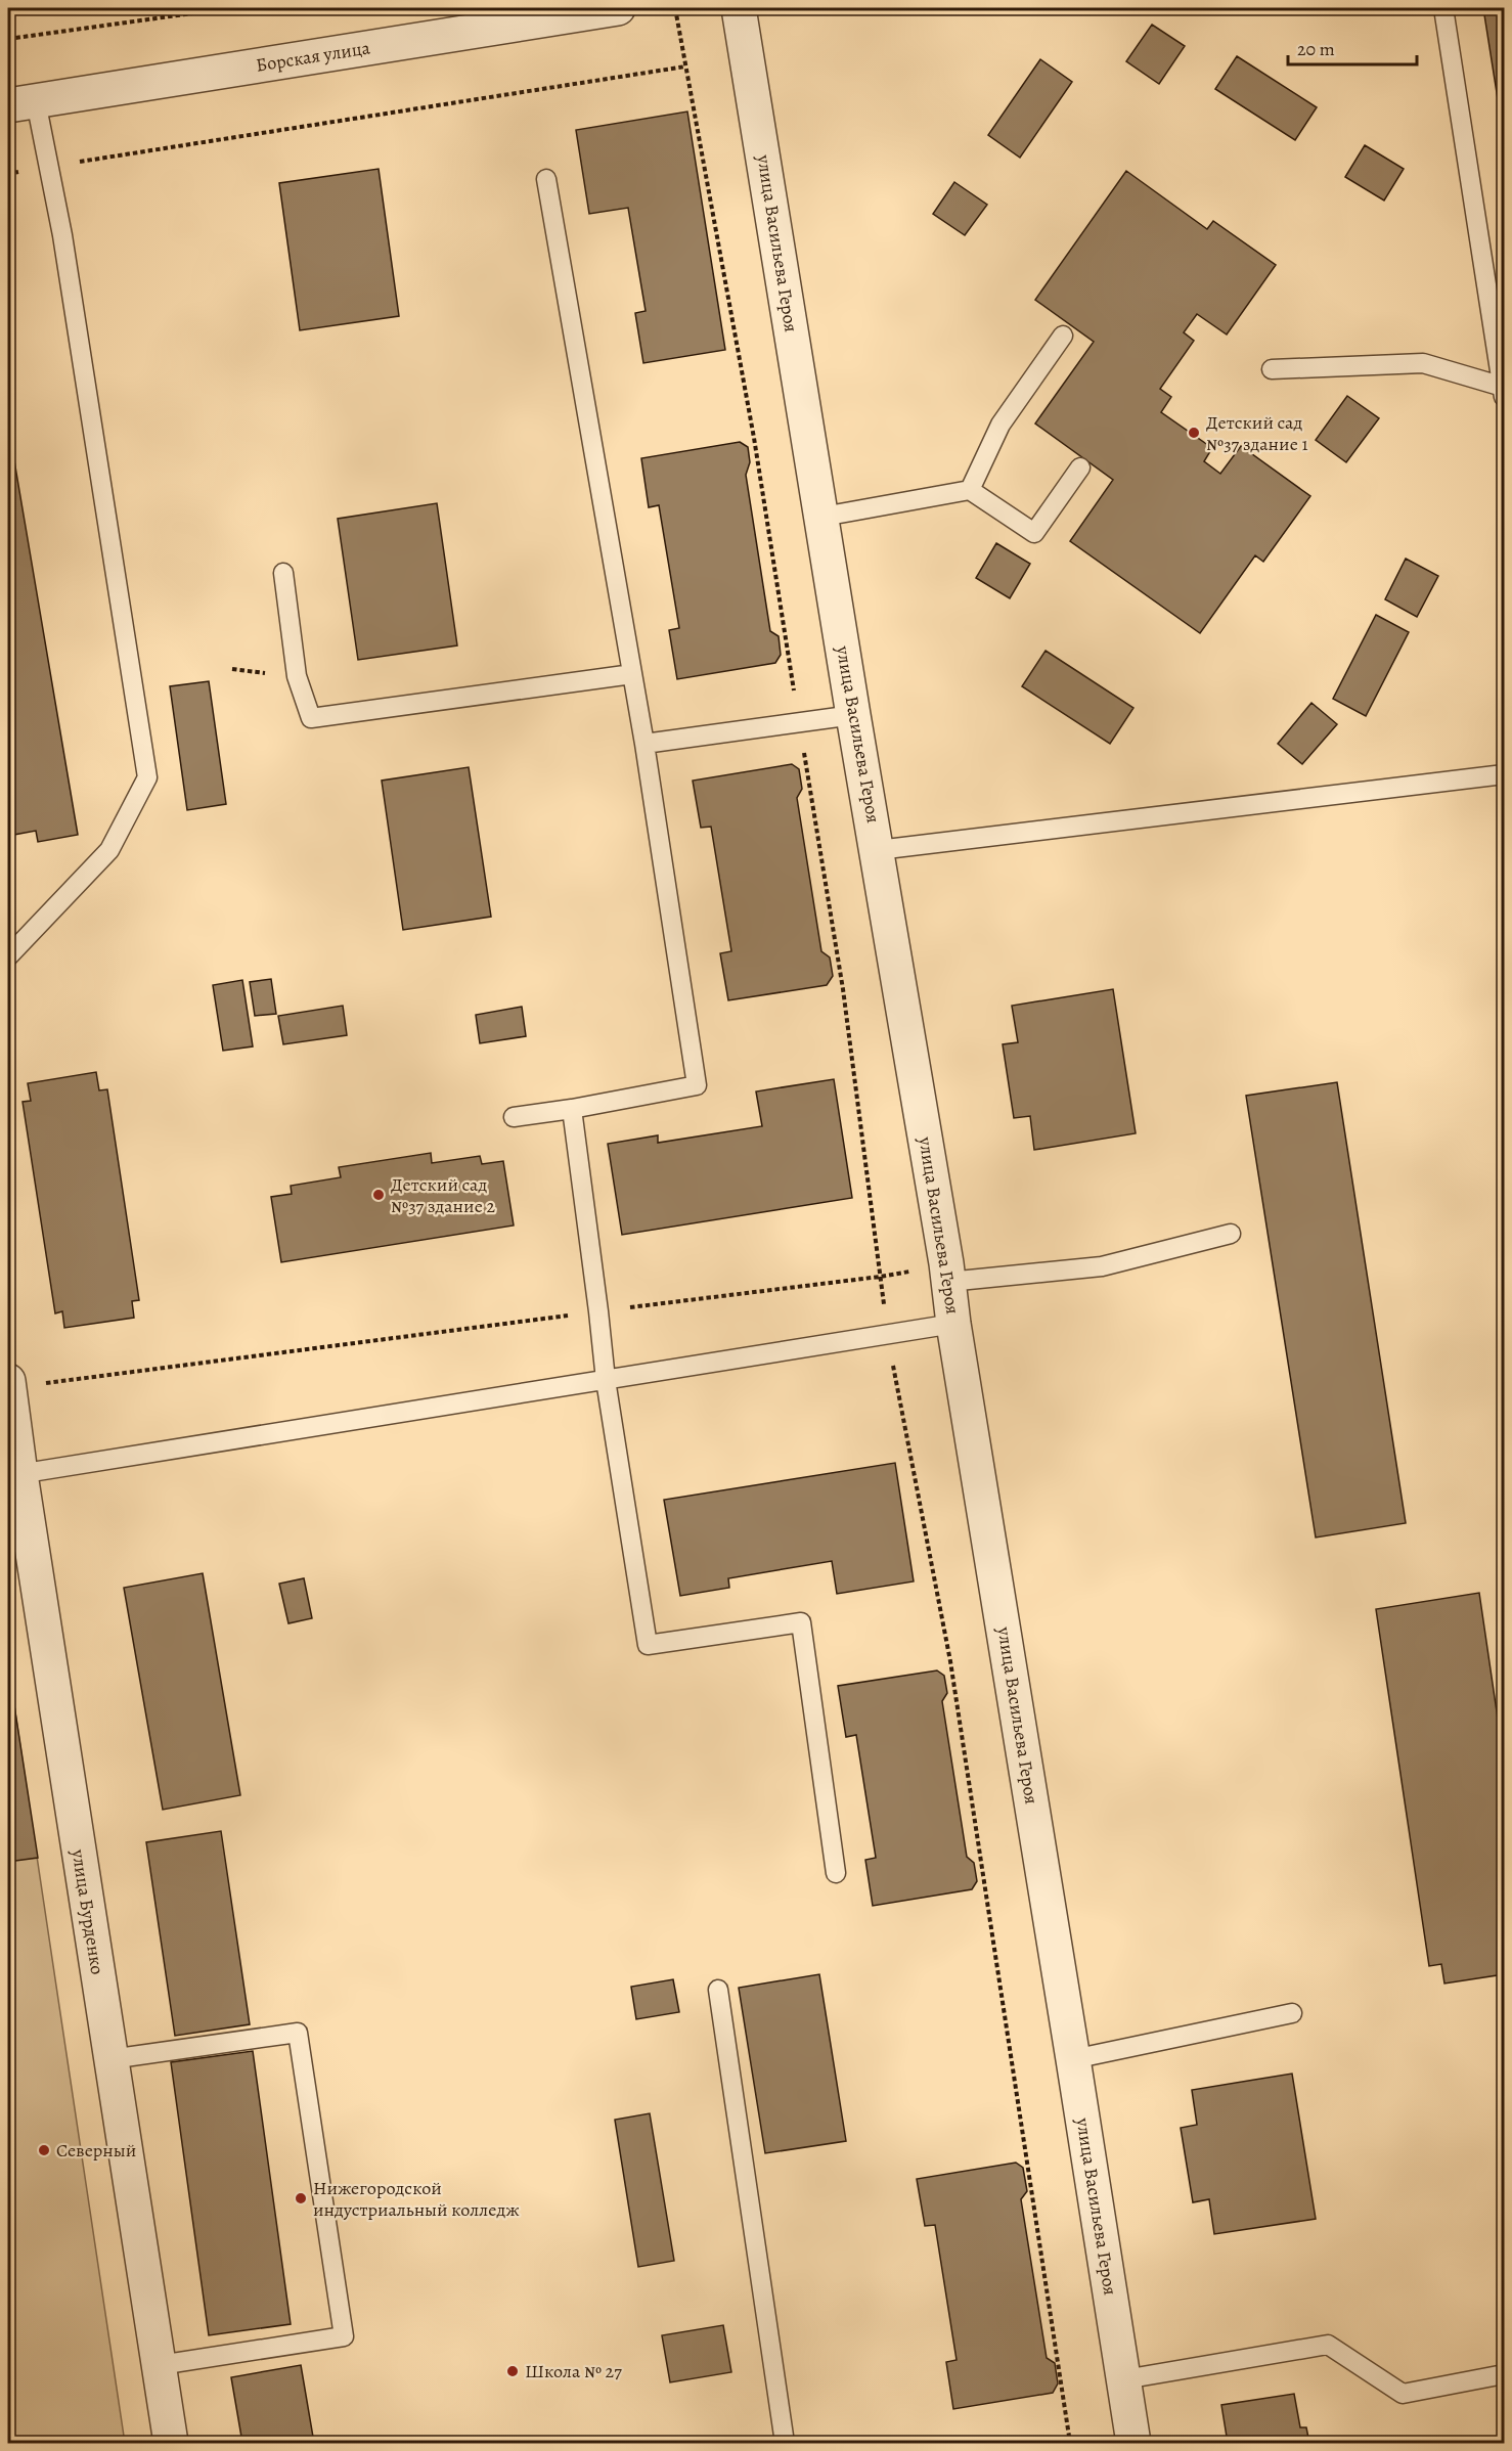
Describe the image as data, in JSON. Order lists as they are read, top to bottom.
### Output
{
  "streets": {
    "street": ["Борская улица", "улица Васильева Героя", "улица Бурденко"]
  },
  "places": [
    "Детский сад №37 здание 1",
    "Детский сад №37 здание 2",
    "Северный",
    "Нижегородской индустриальный колледж",
    "Школа № 27"
  ],
  "scale_bar": "20 m"
}
